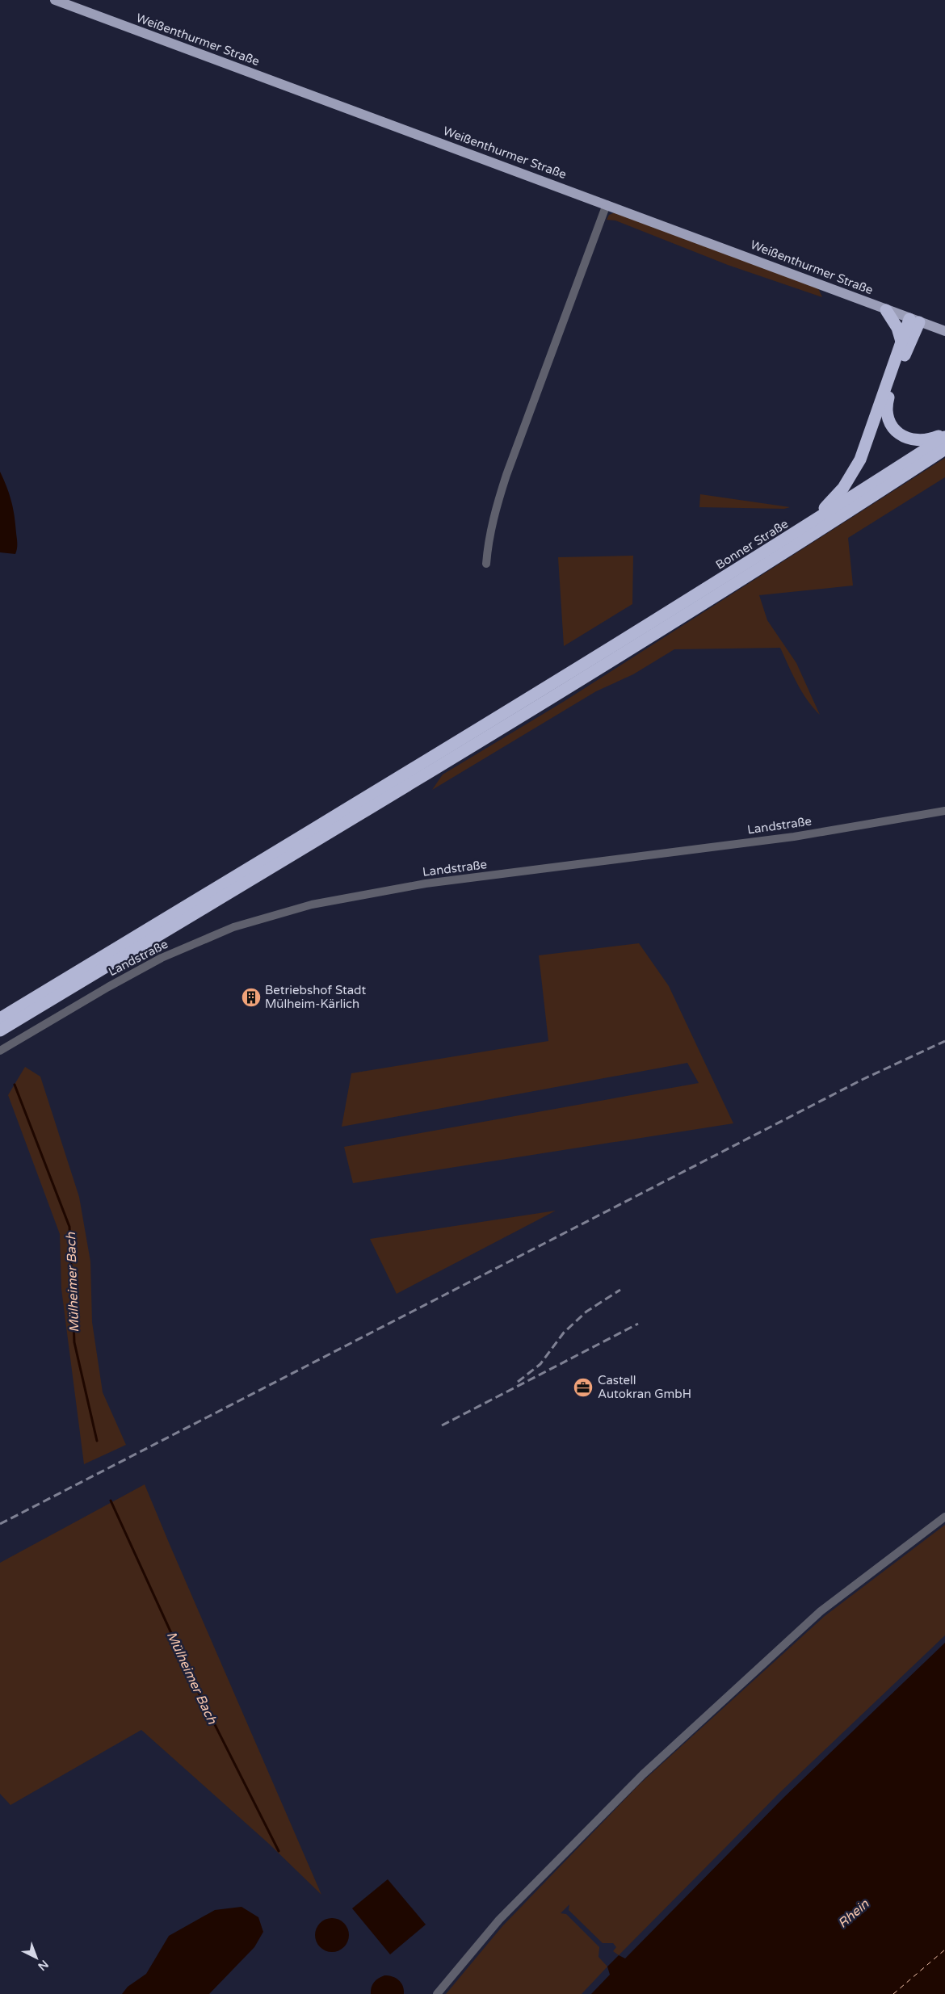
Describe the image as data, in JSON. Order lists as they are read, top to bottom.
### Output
{
  "streets": {
    "highway": ["Bonner Straße"],
    "main road": ["Weißenthurmer Straße"],
    "street": ["Landstraße"]
  },
  "water": ["Mülheimer Bach", "Rhein"],
  "places": {
    "building": ["Betriebshof Stadt Mülheim-Kärlich"],
    "office": ["Castell Autokran GmbH"]
  },
  "north": "bottom right"
}
